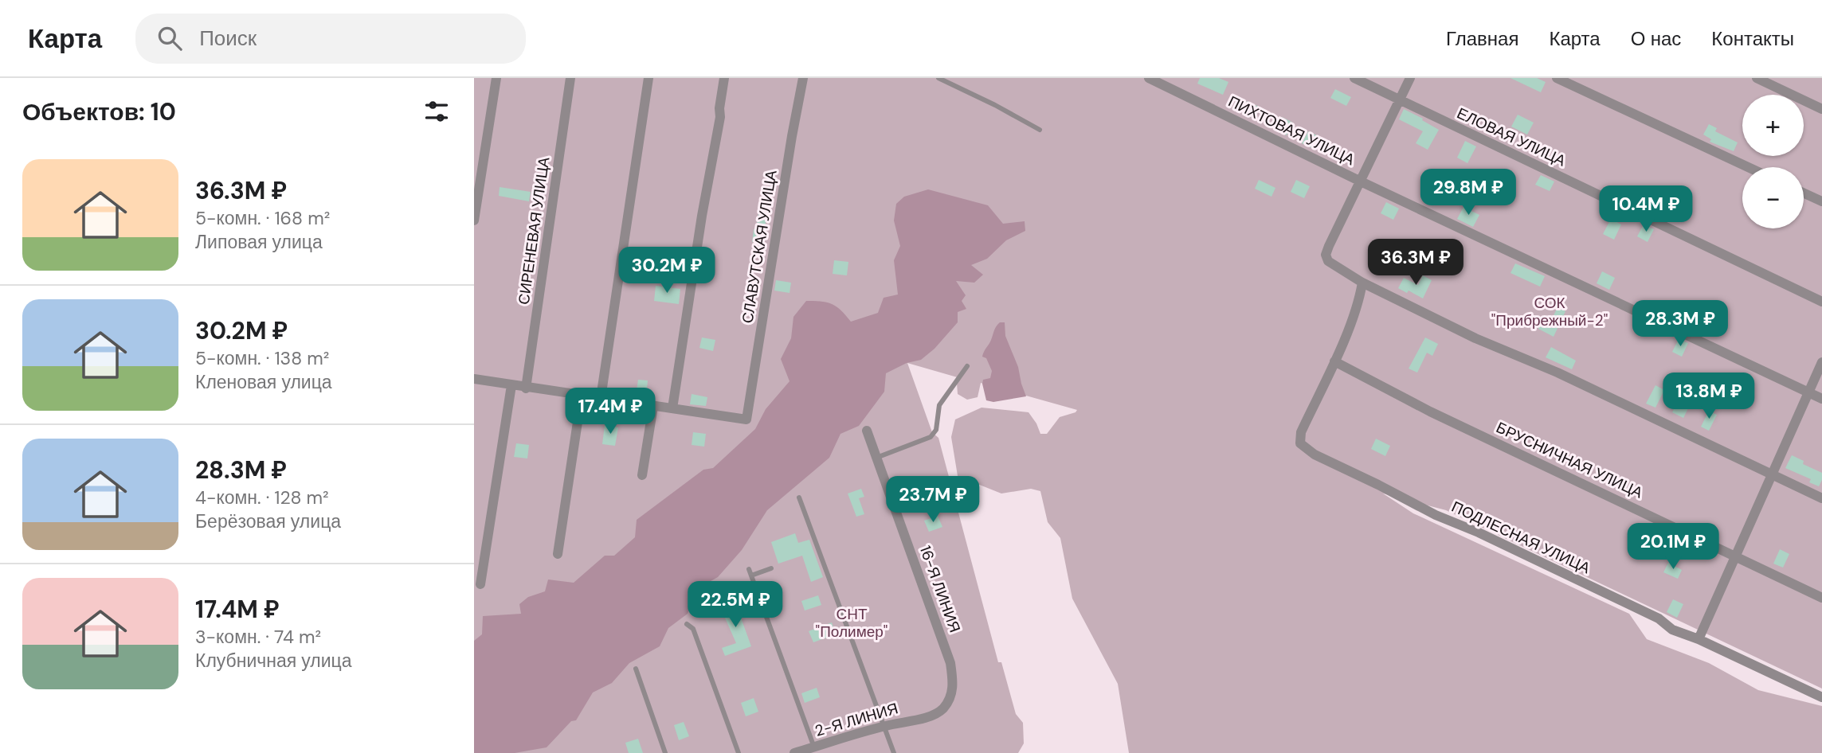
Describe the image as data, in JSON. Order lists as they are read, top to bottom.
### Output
{
  "streets": {
    "street": [
      "ПИХТОВАЯ УЛИЦА",
      "ЕЛОВАЯ УЛИЦА",
      "СИРЕНЕВАЯ УЛИЦА",
      "СЛАВУТСКАЯ УЛИЦА",
      "БРУСНИЧНАЯ УЛИЦА",
      "ПОДЛЕСНАЯ УЛИЦА",
      "16-Я ЛИНИЯ",
      "2-Я ЛИНИЯ"
    ]
  },
  "crossings": [
    ["БРУСНИЧНАЯ УЛИЦА", "ПОДЛЕСНАЯ УЛИЦА"],
    ["16-Я ЛИНИЯ", "2-Я ЛИНИЯ"]
  ],
  "parks": ["СОК \"Прибрежный-2\"", "СНТ \"Полимер\""],
  "page": {
    "header": "Карта",
    "search": "Поиск",
    "nav": [
      "Главная",
      "Карта",
      "О нас",
      "Контакты"
    ],
    "heading": "Объектов: 10",
    "map_buttons": ["+", "−"],
    "list": [
      {
        "name": "36.3M ₽",
        "note": "5-комн. · 168 m² · Липовая улица"
      },
      {
        "name": "30.2M ₽",
        "note": "5-комн. · 138 m² · Кленовая улица"
      },
      {
        "name": "28.3M ₽",
        "note": "4-комн. · 128 m² · Берёзовая улица"
      },
      {
        "name": "17.4M ₽",
        "note": "3-комн. · 74 m² · Клубничная улица"
      }
    ],
    "price": [
      "29.8M ₽",
      "10.4M ₽",
      "36.3M ₽",
      "30.2M ₽",
      "28.3M ₽",
      "13.8M ₽",
      "17.4M ₽",
      "23.7M ₽",
      "20.1M ₽",
      "22.5M ₽"
    ]
  }
}
